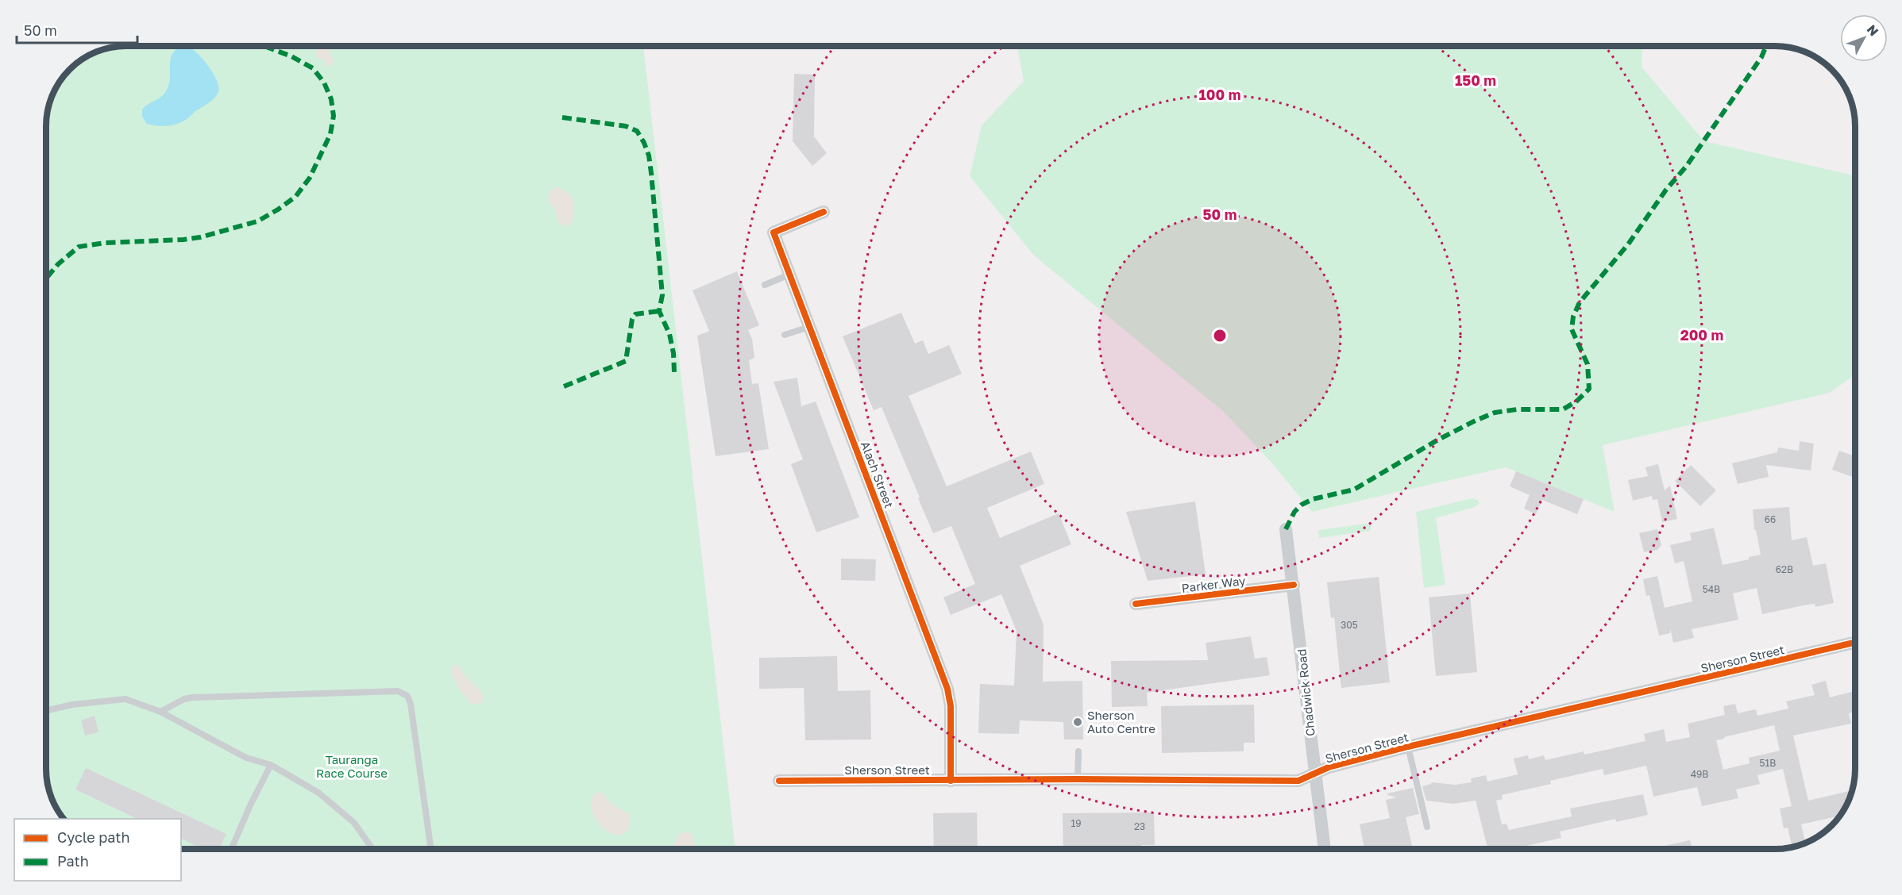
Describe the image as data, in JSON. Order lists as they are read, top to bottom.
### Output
{
  "streets": {
    "street": [
      "Alach Street",
      "Parker Way",
      "Sherson Street",
      "Chadwick Road"
    ]
  },
  "crossings": [
    ["Alach Street", "Sherson Street"],
    ["Parker Way", "Chadwick Road"],
    ["Sherson Street", "Chadwick Road"]
  ],
  "parks": ["Tauranga Race Course"],
  "places": ["Sherson Auto Centre"],
  "house_numbers": [
    "66",
    "62B",
    "54B",
    "305",
    "51B",
    "49B",
    "19",
    "23"
  ],
  "legend": ["Cycle path", "Path"],
  "scale_bar": "50 m",
  "north": "top right",
  "rings": [
    "150 m",
    "100 m",
    "50 m",
    "200 m"
  ]
}
